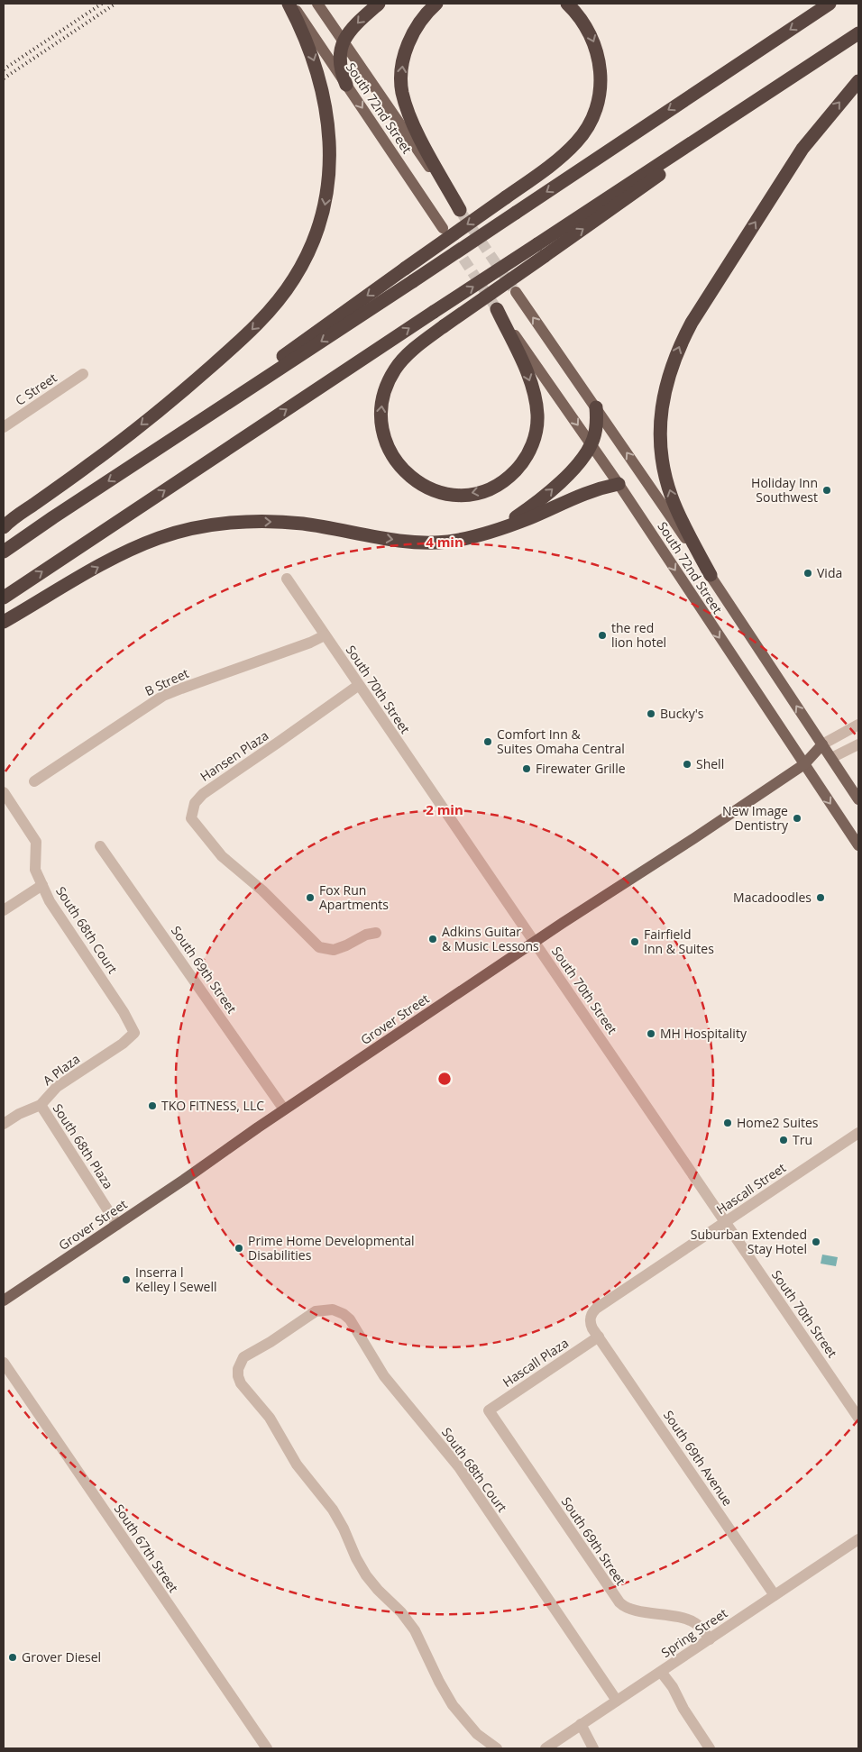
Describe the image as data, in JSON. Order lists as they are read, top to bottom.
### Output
{
  "streets": {
    "main road": ["South 72nd Street", "Grover Street"],
    "street": [
      "C Street",
      "B Street",
      "South 70th Street",
      "Hansen Plaza",
      "South 68th Court",
      "South 69th Street",
      "A Plaza",
      "South 68th Plaza",
      "Hascall Street",
      "Hascall Plaza",
      "South 69th Avenue",
      "South 67th Street",
      "Spring Street"
    ]
  },
  "crossings": [
    ["South 72nd Street", "Grover Street"],
    ["B Street", "South 70th Street"],
    ["South 70th Street", "Hansen Plaza"],
    ["South 70th Street", "Grover Street"],
    ["South 70th Street", "Hascall Street"],
    ["South 68th Court", "A Plaza"],
    ["South 68th Court", "Spring Street"],
    ["South 69th Street", "Grover Street"],
    ["South 69th Street", "Hascall Plaza"],
    ["South 69th Street", "Spring Street"],
    ["Grover Street", "South 68th Plaza"],
    ["A Plaza", "South 68th Plaza"],
    ["Hascall Street", "Hascall Plaza"],
    ["Hascall Street", "South 69th Avenue"],
    ["Hascall Plaza", "South 69th Avenue"],
    ["South 69th Avenue", "Spring Street"]
  ],
  "places": [
    "Holiday Inn Southwest",
    "Vida",
    "the red lion hotel",
    "Bucky's",
    "Comfort Inn & Suites Omaha Central",
    "Shell",
    "Firewater Grille",
    "New Image Dentistry",
    "Fox Run Apartments",
    "Macadoodles",
    "Adkins Guitar & Music Lessons",
    "Fairfield Inn & Suites",
    "MH Hospitality",
    "TKO FITNESS, LLC",
    "Home2 Suites",
    "Tru",
    "Suburban Extended Stay Hotel",
    "Prime Home Developmental Disabilities",
    "Inserra l Kelley l Sewell",
    "Grover Diesel"
  ],
  "rings": ["4 min", "2 min"]
}
